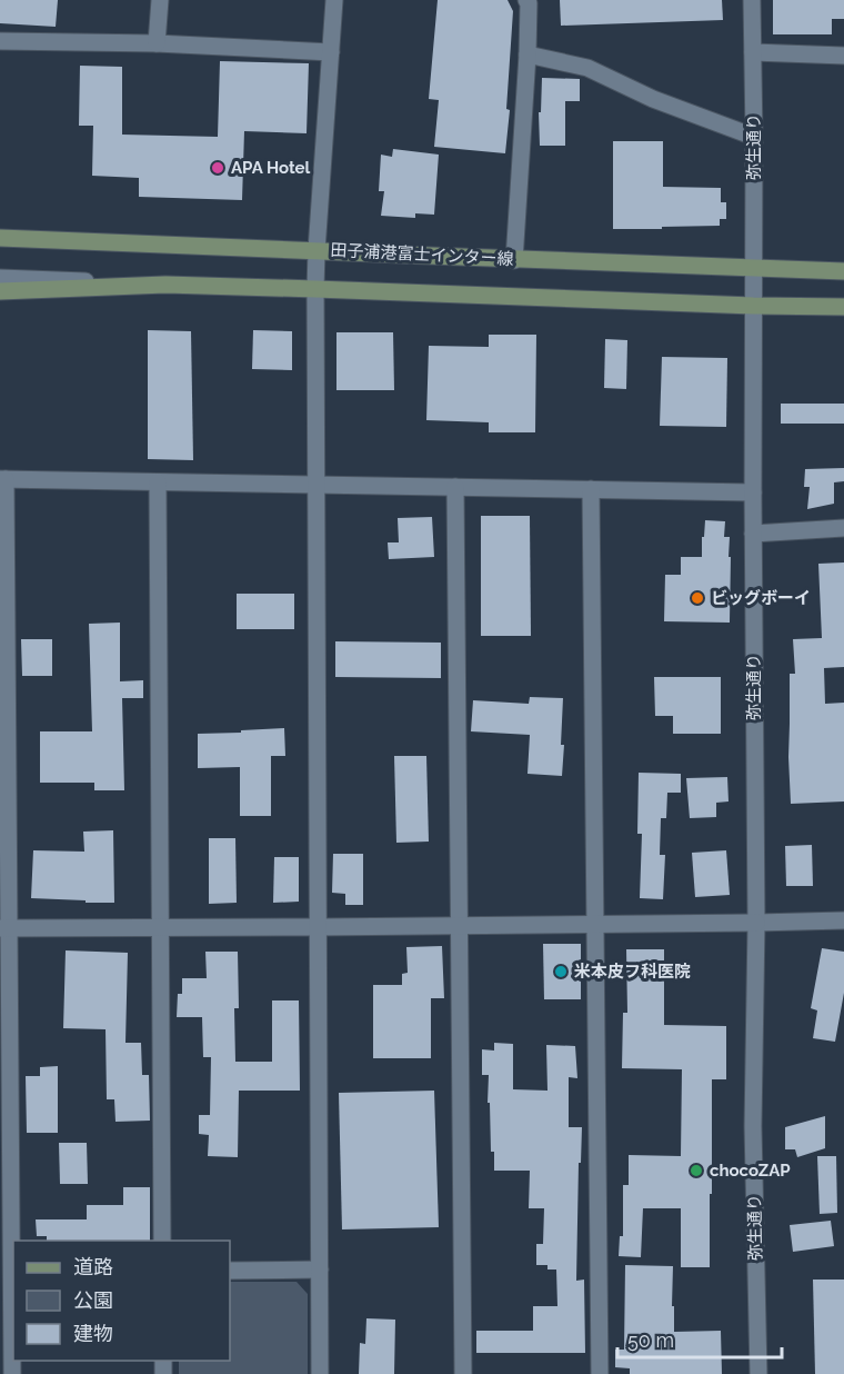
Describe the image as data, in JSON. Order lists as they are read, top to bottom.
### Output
{
  "streets": {
    "main road": ["田子浦港富士インター線"],
    "street": ["弥生通り"]
  },
  "crossings": [
    ["弥生通り", "田子浦港富士インター線"]
  ],
  "places": [
    "APA Hotel",
    "ビッグボーイ",
    "米本皮フ科医院",
    "chocoZAP"
  ],
  "legend": ["道路", "公園", "建物"],
  "scale_bar": "50 m"
}
